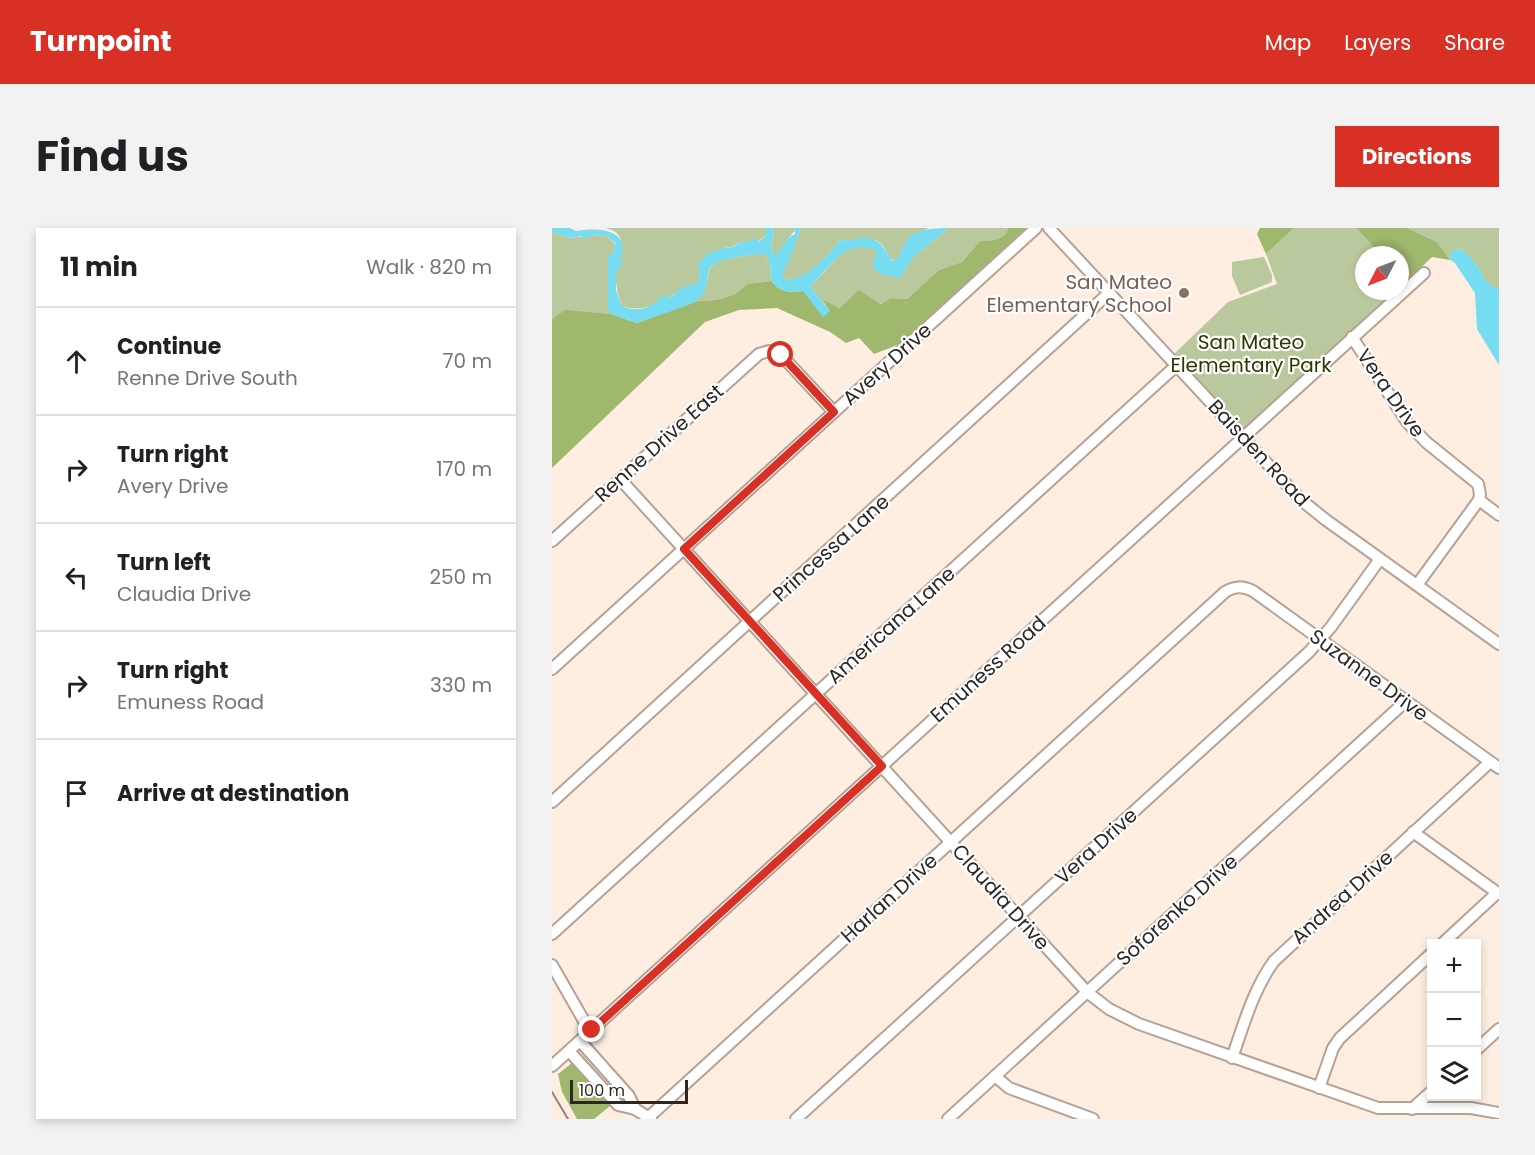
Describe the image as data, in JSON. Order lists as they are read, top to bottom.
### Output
{
  "streets": {
    "street": [
      "Avery Drive",
      "Vera Drive",
      "Renne Drive East",
      "Baisden Road",
      "Princessa Lane",
      "Americana Lane",
      "Emuness Road",
      "Suzanne Drive",
      "Claudia Drive",
      "Andrea Drive",
      "Harlan Drive",
      "Soforenko Drive"
    ]
  },
  "crossings": [
    ["Avery Drive", "Renne Drive East"],
    ["Avery Drive", "Claudia Drive"],
    ["Vera Drive", "Baisden Road"],
    ["Vera Drive", "Emuness Road"],
    ["Vera Drive", "Suzanne Drive"],
    ["Vera Drive", "Claudia Drive"],
    ["Renne Drive East", "Claudia Drive"],
    ["Baisden Road", "Princessa Lane"],
    ["Baisden Road", "Americana Lane"],
    ["Baisden Road", "Emuness Road"],
    ["Princessa Lane", "Claudia Drive"],
    ["Americana Lane", "Claudia Drive"],
    ["Emuness Road", "Claudia Drive"],
    ["Suzanne Drive", "Andrea Drive"],
    ["Suzanne Drive", "Harlan Drive"],
    ["Suzanne Drive", "Soforenko Drive"],
    ["Claudia Drive", "Andrea Drive"],
    ["Claudia Drive", "Harlan Drive"],
    ["Claudia Drive", "Soforenko Drive"]
  ],
  "parks": ["San Mateo Elementary Park"],
  "places": ["San Mateo Elementary School"],
  "scale_bar": "100 m",
  "north": "bottom left",
  "page": {
    "header": "Turnpoint",
    "nav": ["Map", "Layers", "Share"],
    "title": "Find us",
    "buttons": "Directions",
    "heading": ["11 min", "Walk · 820 m"],
    "list": [
      ["Continue", "Renne Drive South", "70 m"],
      ["Turn right", "Avery Drive", "170 m"],
      ["Turn left", "Claudia Drive", "250 m"],
      ["Turn right", "Emuness Road", "330 m"],
      "Arrive at destination"
    ],
    "map_buttons": ["+", "−"],
    "scale": "100 m"
  }
}
